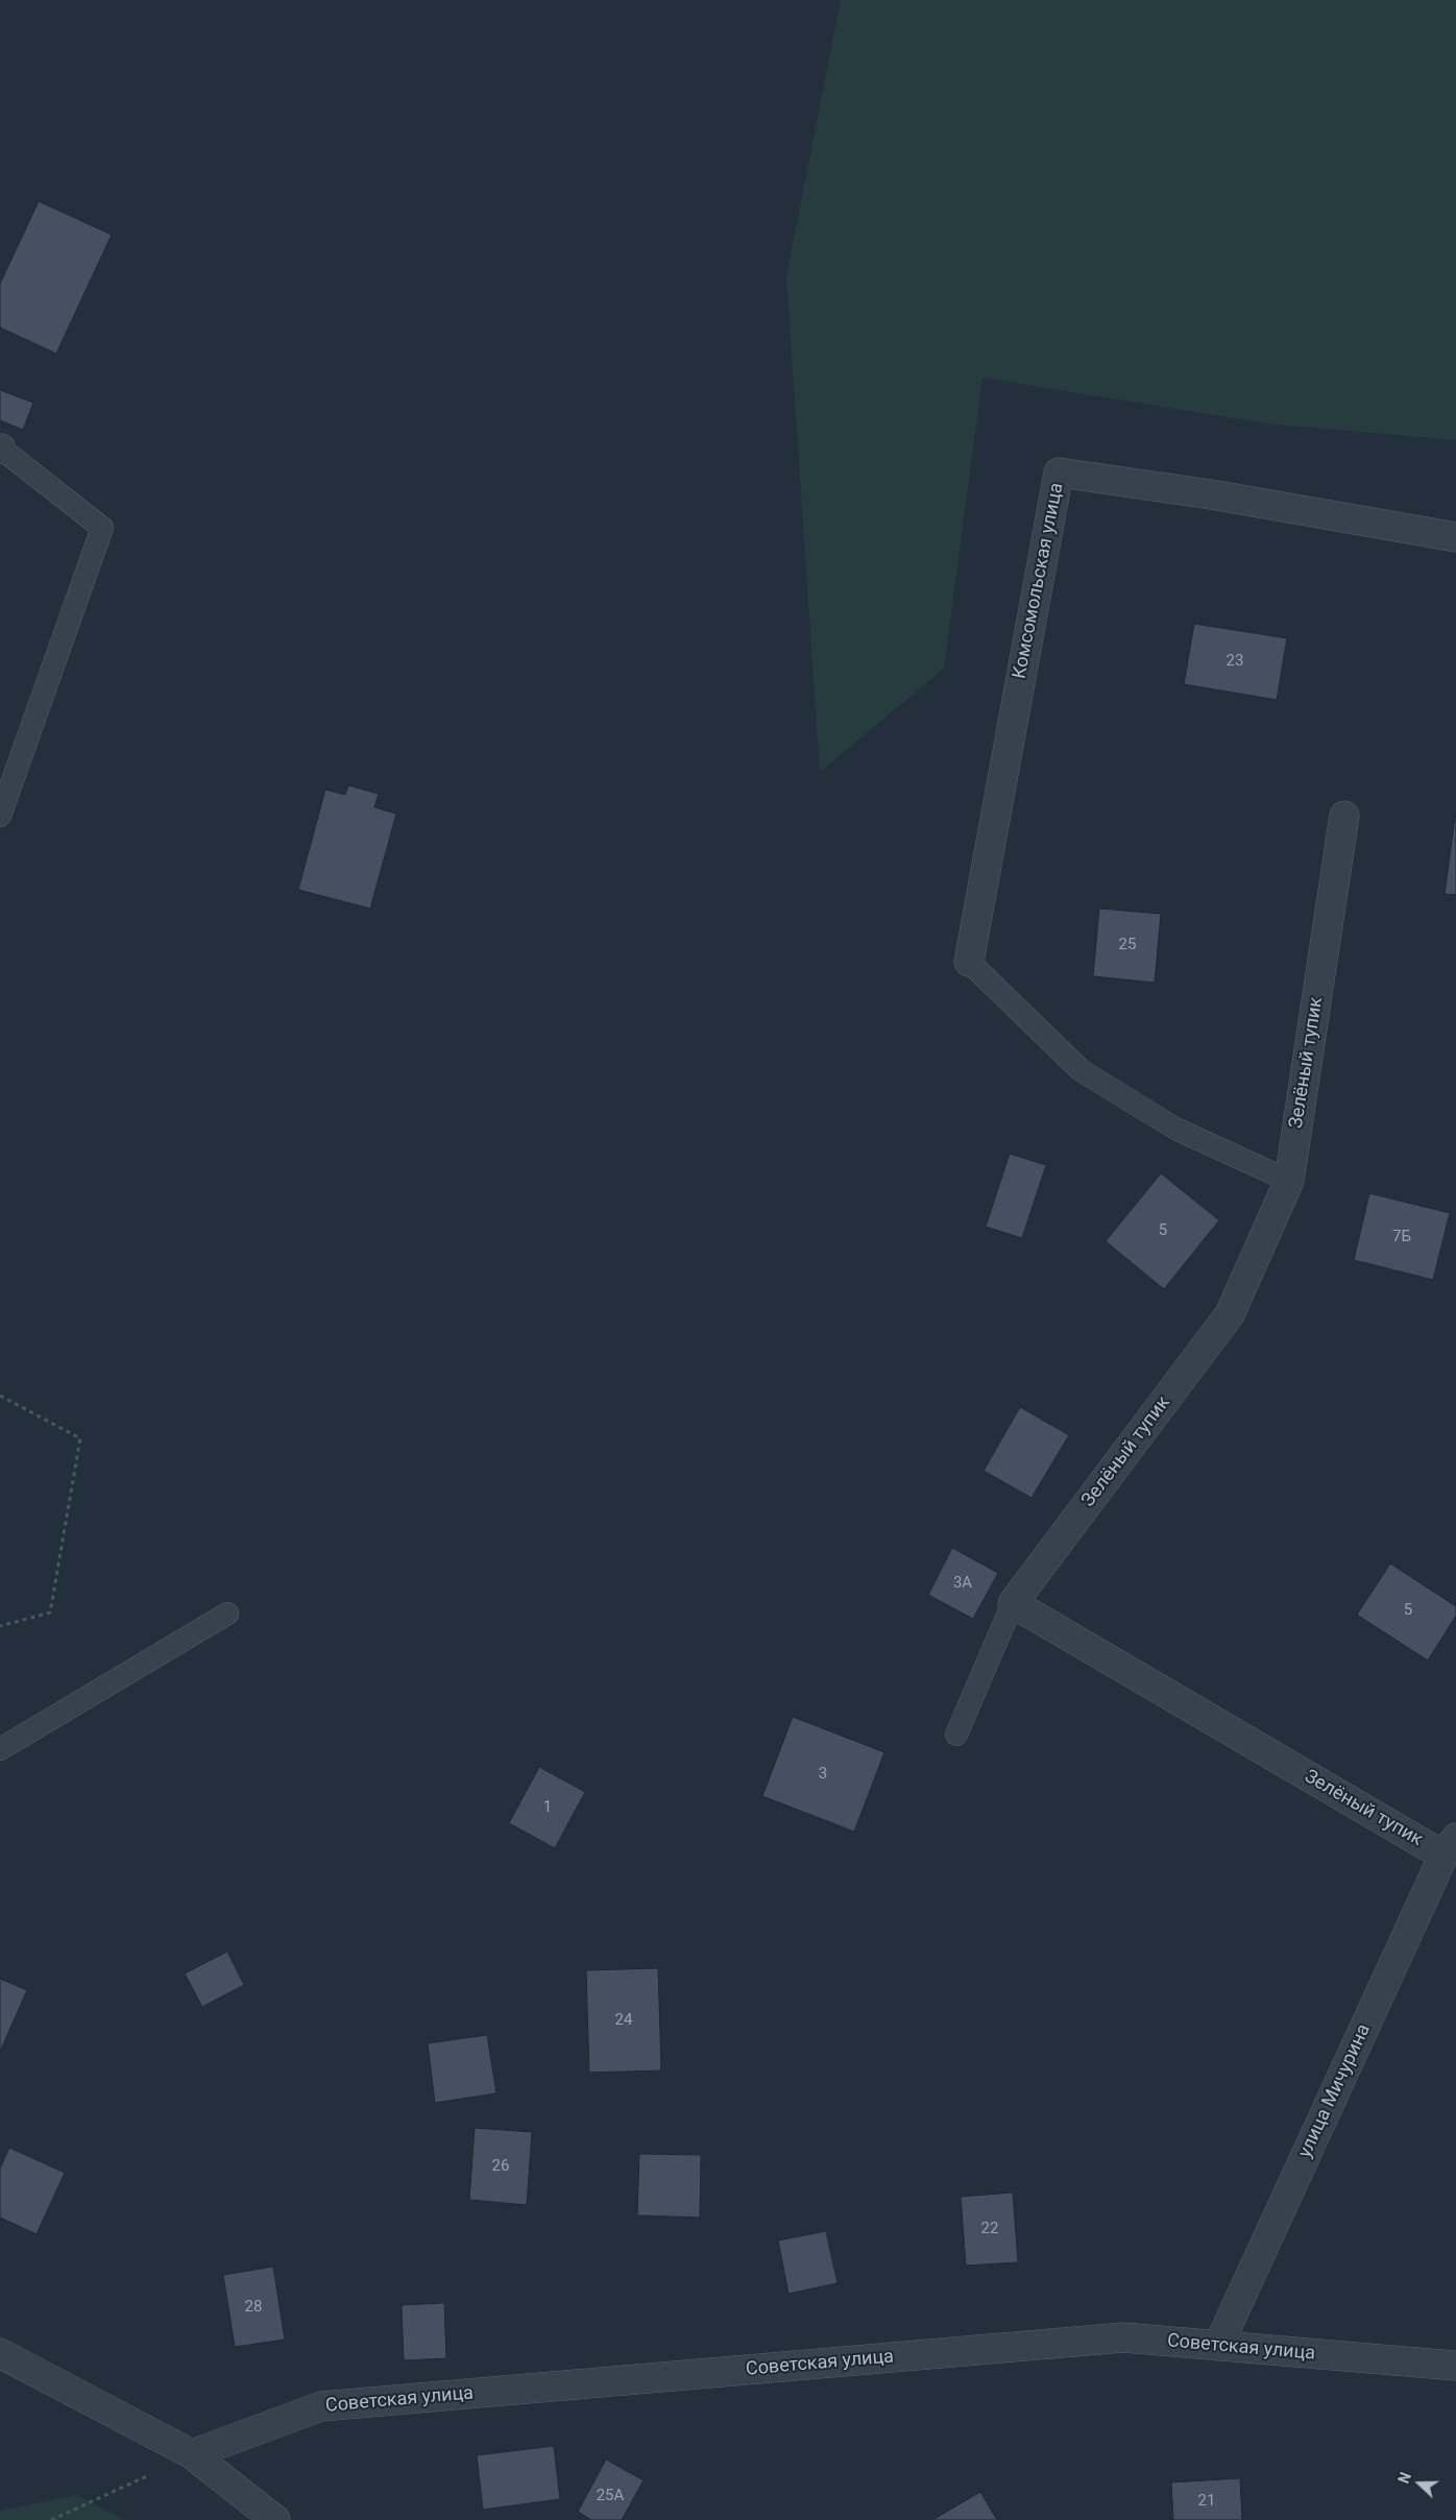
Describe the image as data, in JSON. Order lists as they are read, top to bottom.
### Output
{
  "streets": {
    "street": [
      "Комсомольская улица",
      "Зелёный тупик",
      "улица Мичурина",
      "Советская улица"
    ]
  },
  "crossings": [
    ["Зелёный тупик", "улица Мичурина"],
    ["улица Мичурина", "Советская улица"]
  ],
  "house_numbers": [
    "23",
    "25",
    "5",
    "7Б",
    "3А",
    "5",
    "3",
    "1",
    "24",
    "26",
    "22",
    "28",
    "25А",
    "21"
  ],
  "north": "left"
}
